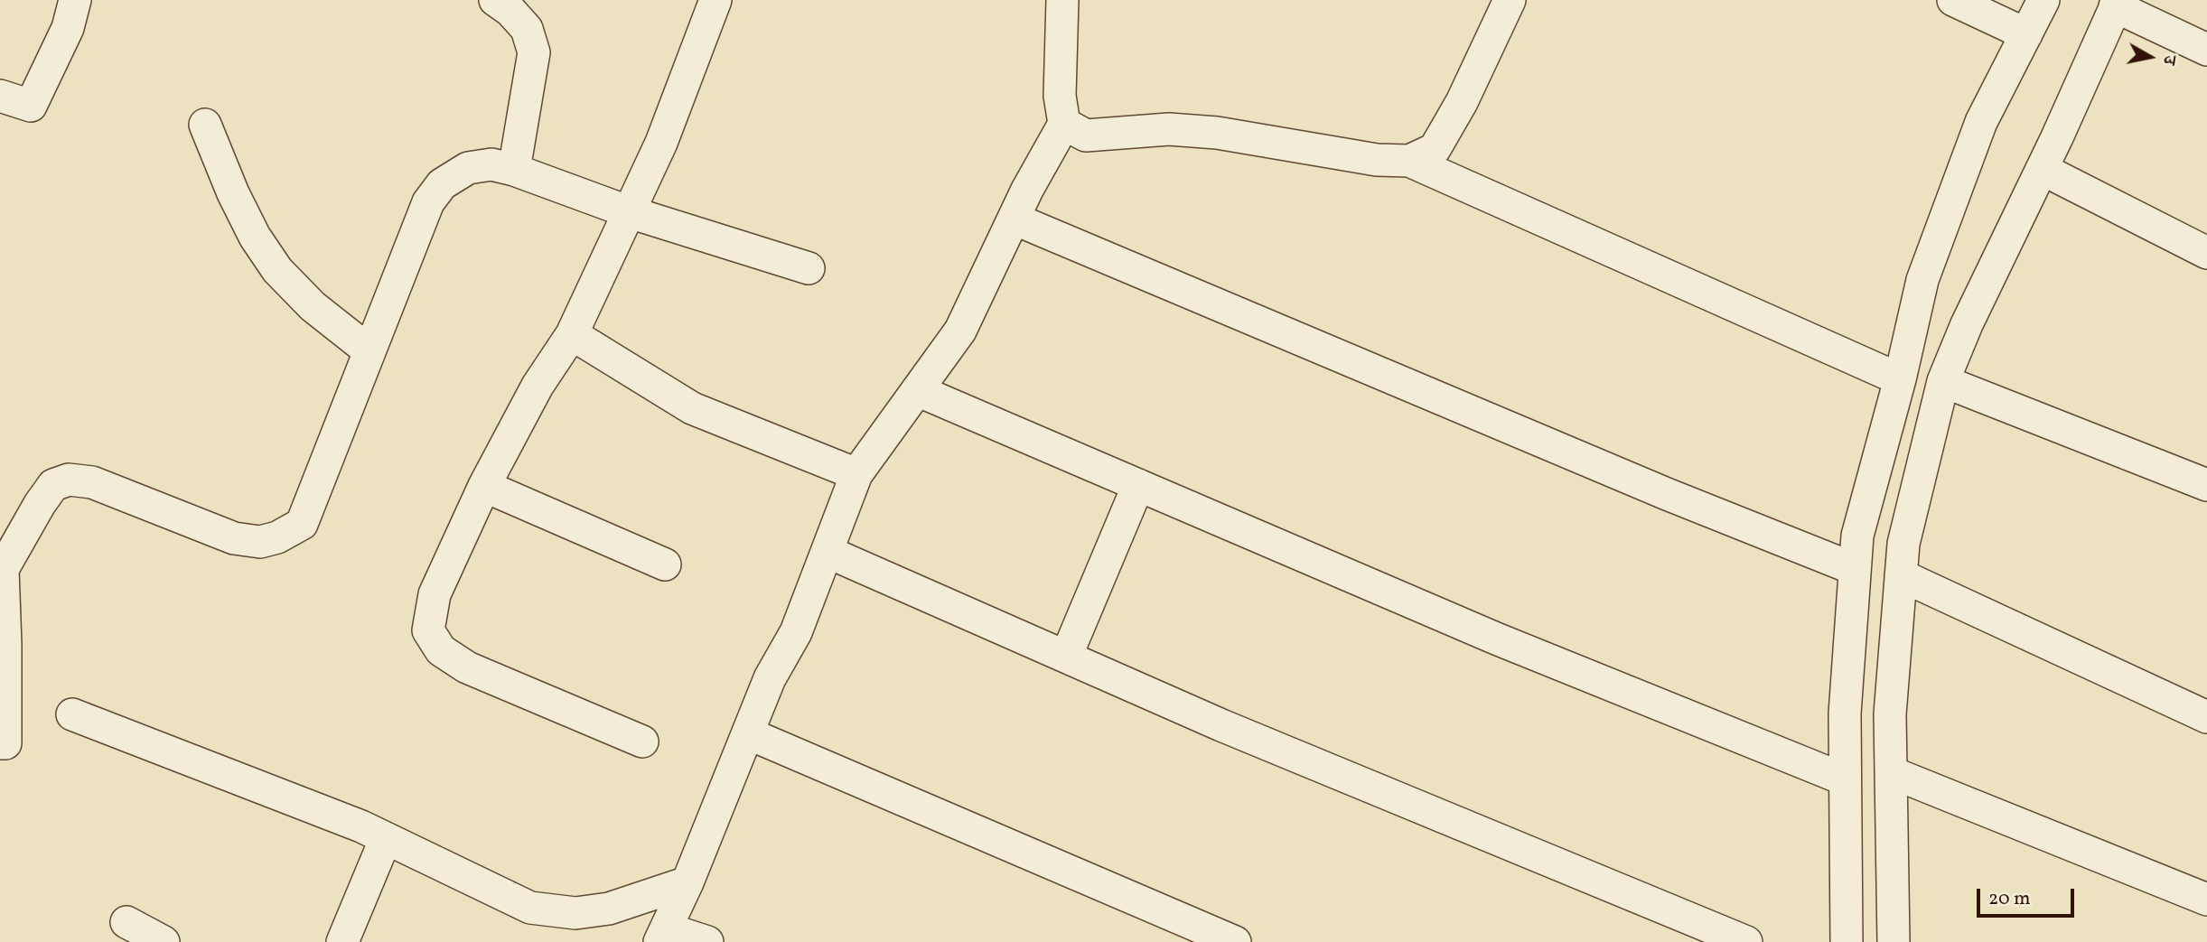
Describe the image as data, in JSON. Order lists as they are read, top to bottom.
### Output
{
  "scale_bar": "20 m",
  "north": "right"
}
